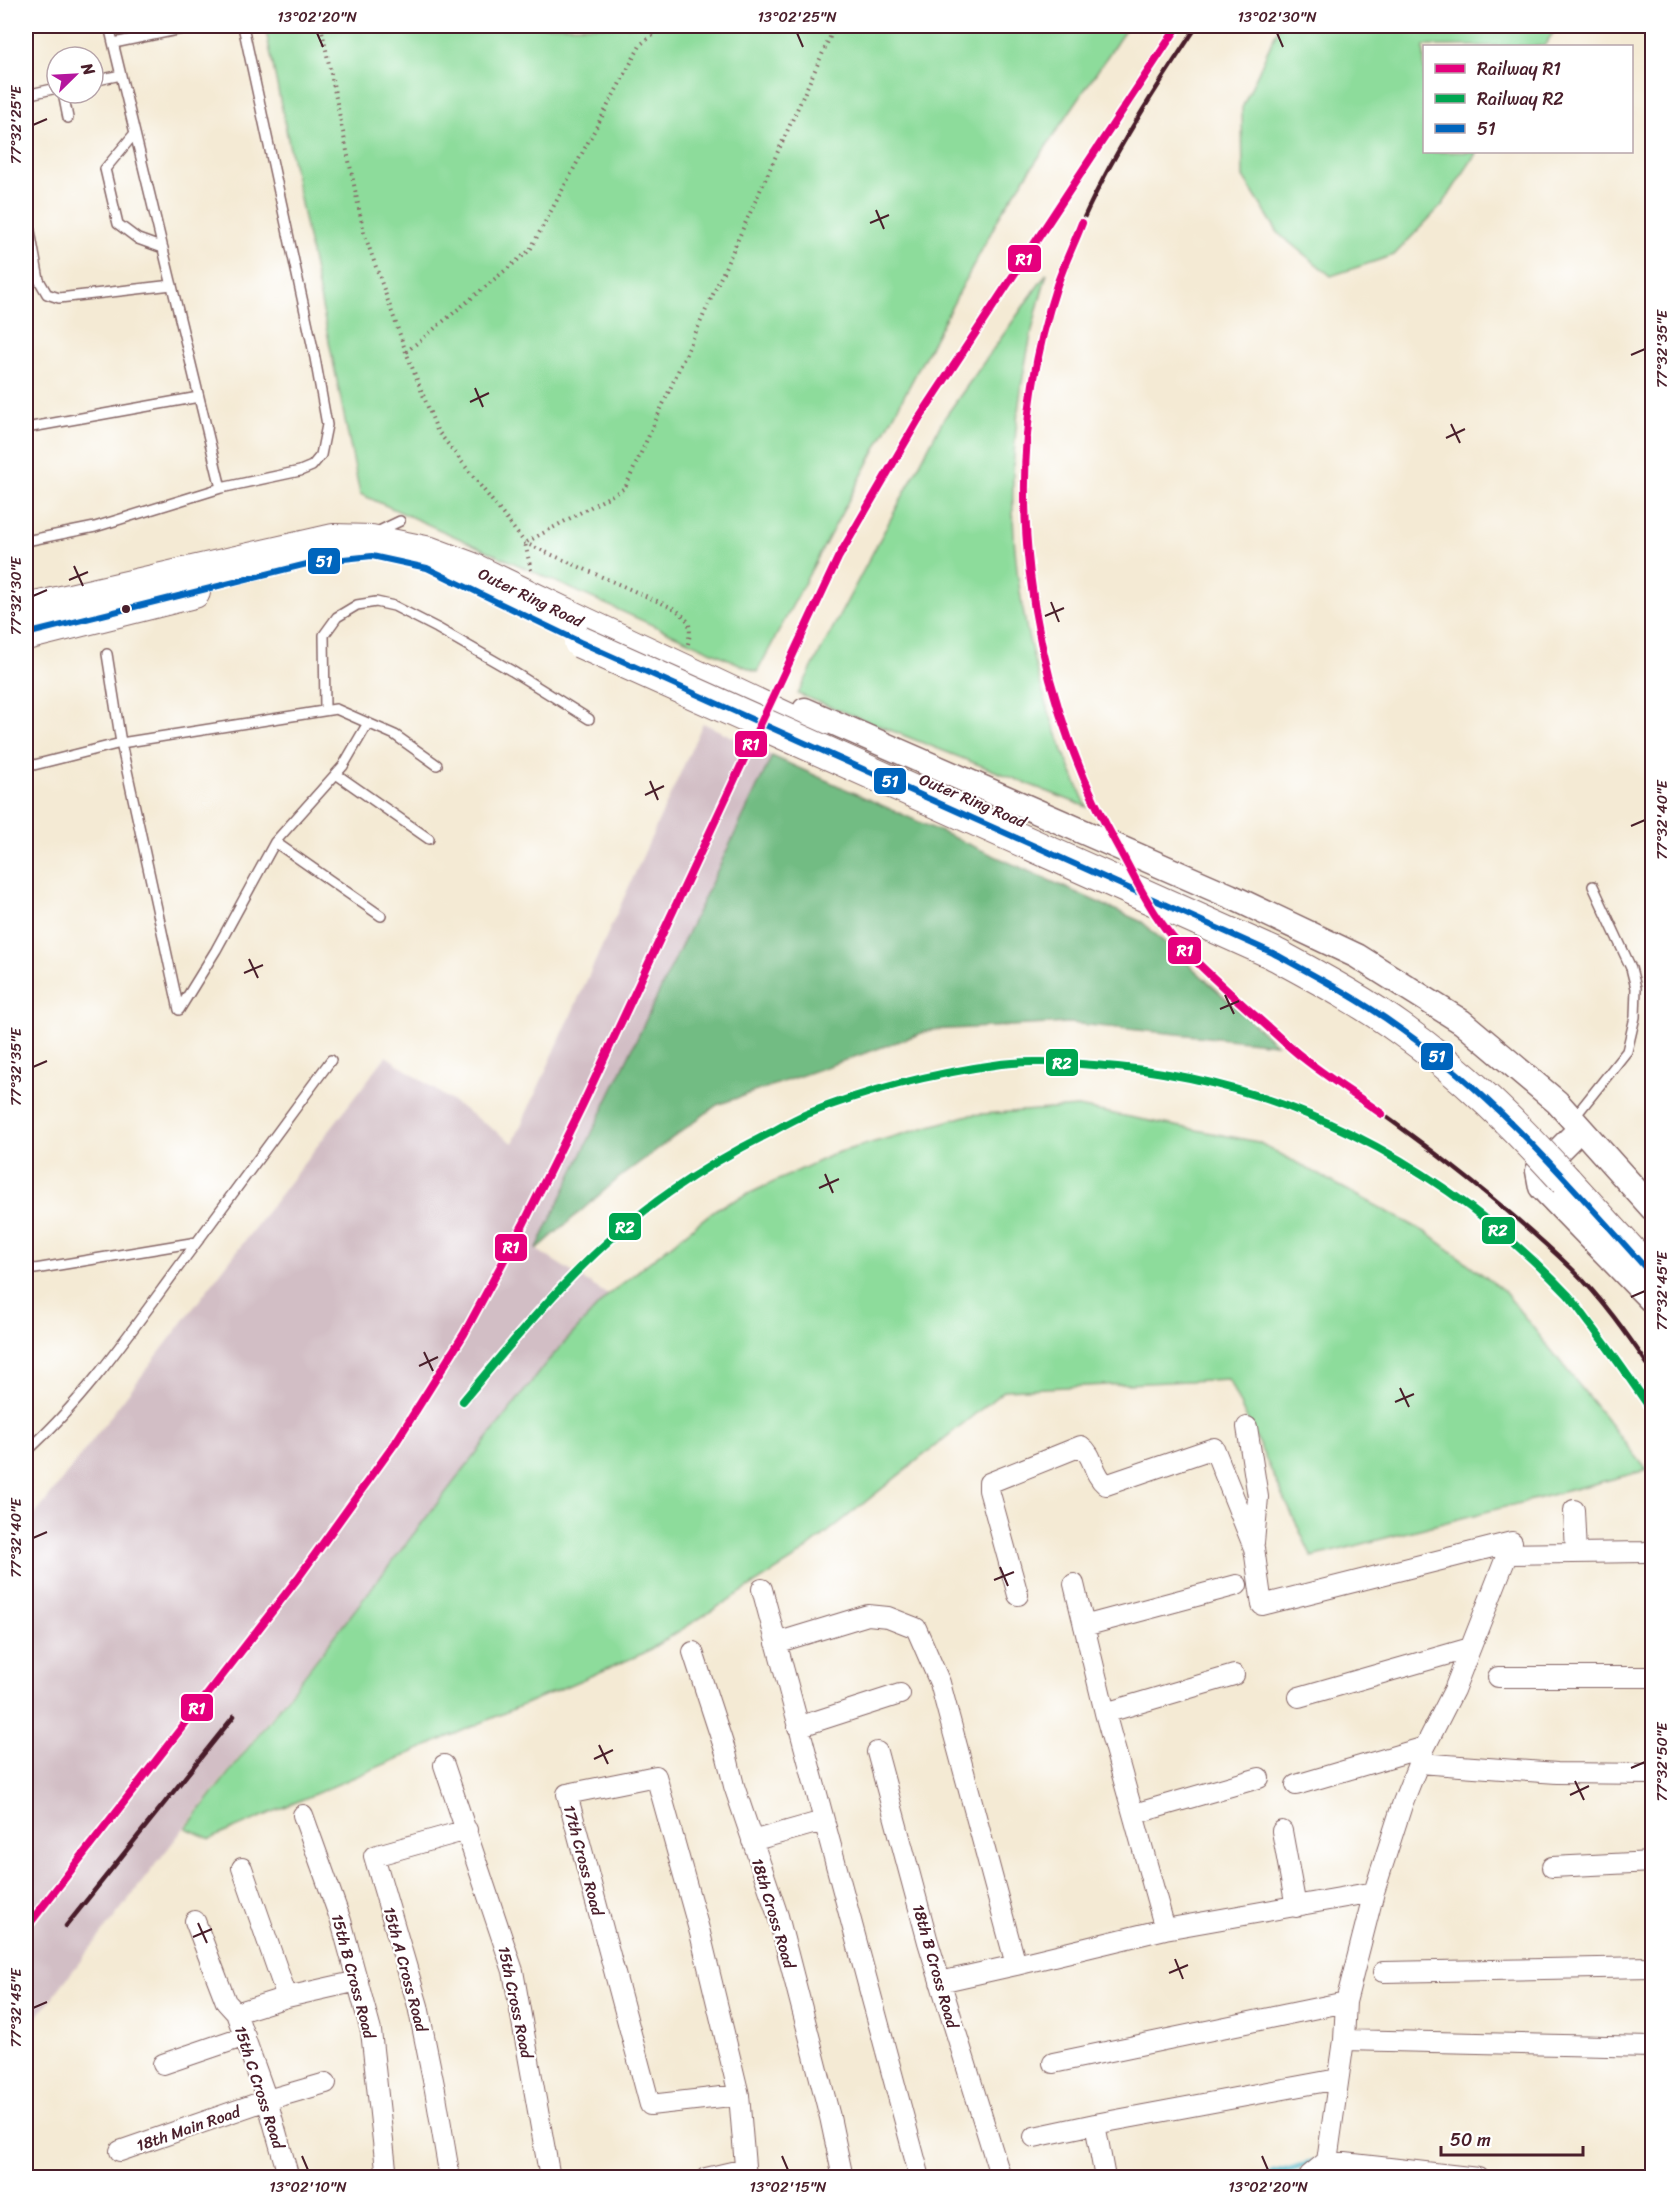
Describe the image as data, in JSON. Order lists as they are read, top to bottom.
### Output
{
  "streets": {
    "highway": ["Outer Ring Road"],
    "street": [
      "17th Cross Road",
      "18th Cross Road",
      "18th B Cross Road",
      "15th A Cross Road",
      "15th B Cross Road",
      "15th Cross Road",
      "15th C Cross Road",
      "18th Main Road"
    ]
  },
  "crossings": [
    ["15th A Cross Road", "15th Cross Road"],
    ["15th B Cross Road", "15th C Cross Road"],
    ["15th C Cross Road", "18th Main Road"]
  ],
  "lines": ["rail line R1", "transit line 51", "rail line R2"],
  "legend": ["Railway R1", "Railway R2", "51"],
  "scale_bar": "50 m",
  "north": "top right",
  "coordinates": [
    "13°02'20\"N",
    "13°02'25\"N",
    "13°02'30\"N",
    "77°32'25\"E",
    "77°32'35\"E",
    "77°32'30\"E",
    "77°32'40\"E",
    "77°32'45\"E",
    "77°32'50\"E",
    "13°02'10\"N",
    "13°02'15\"N"
  ]
}
